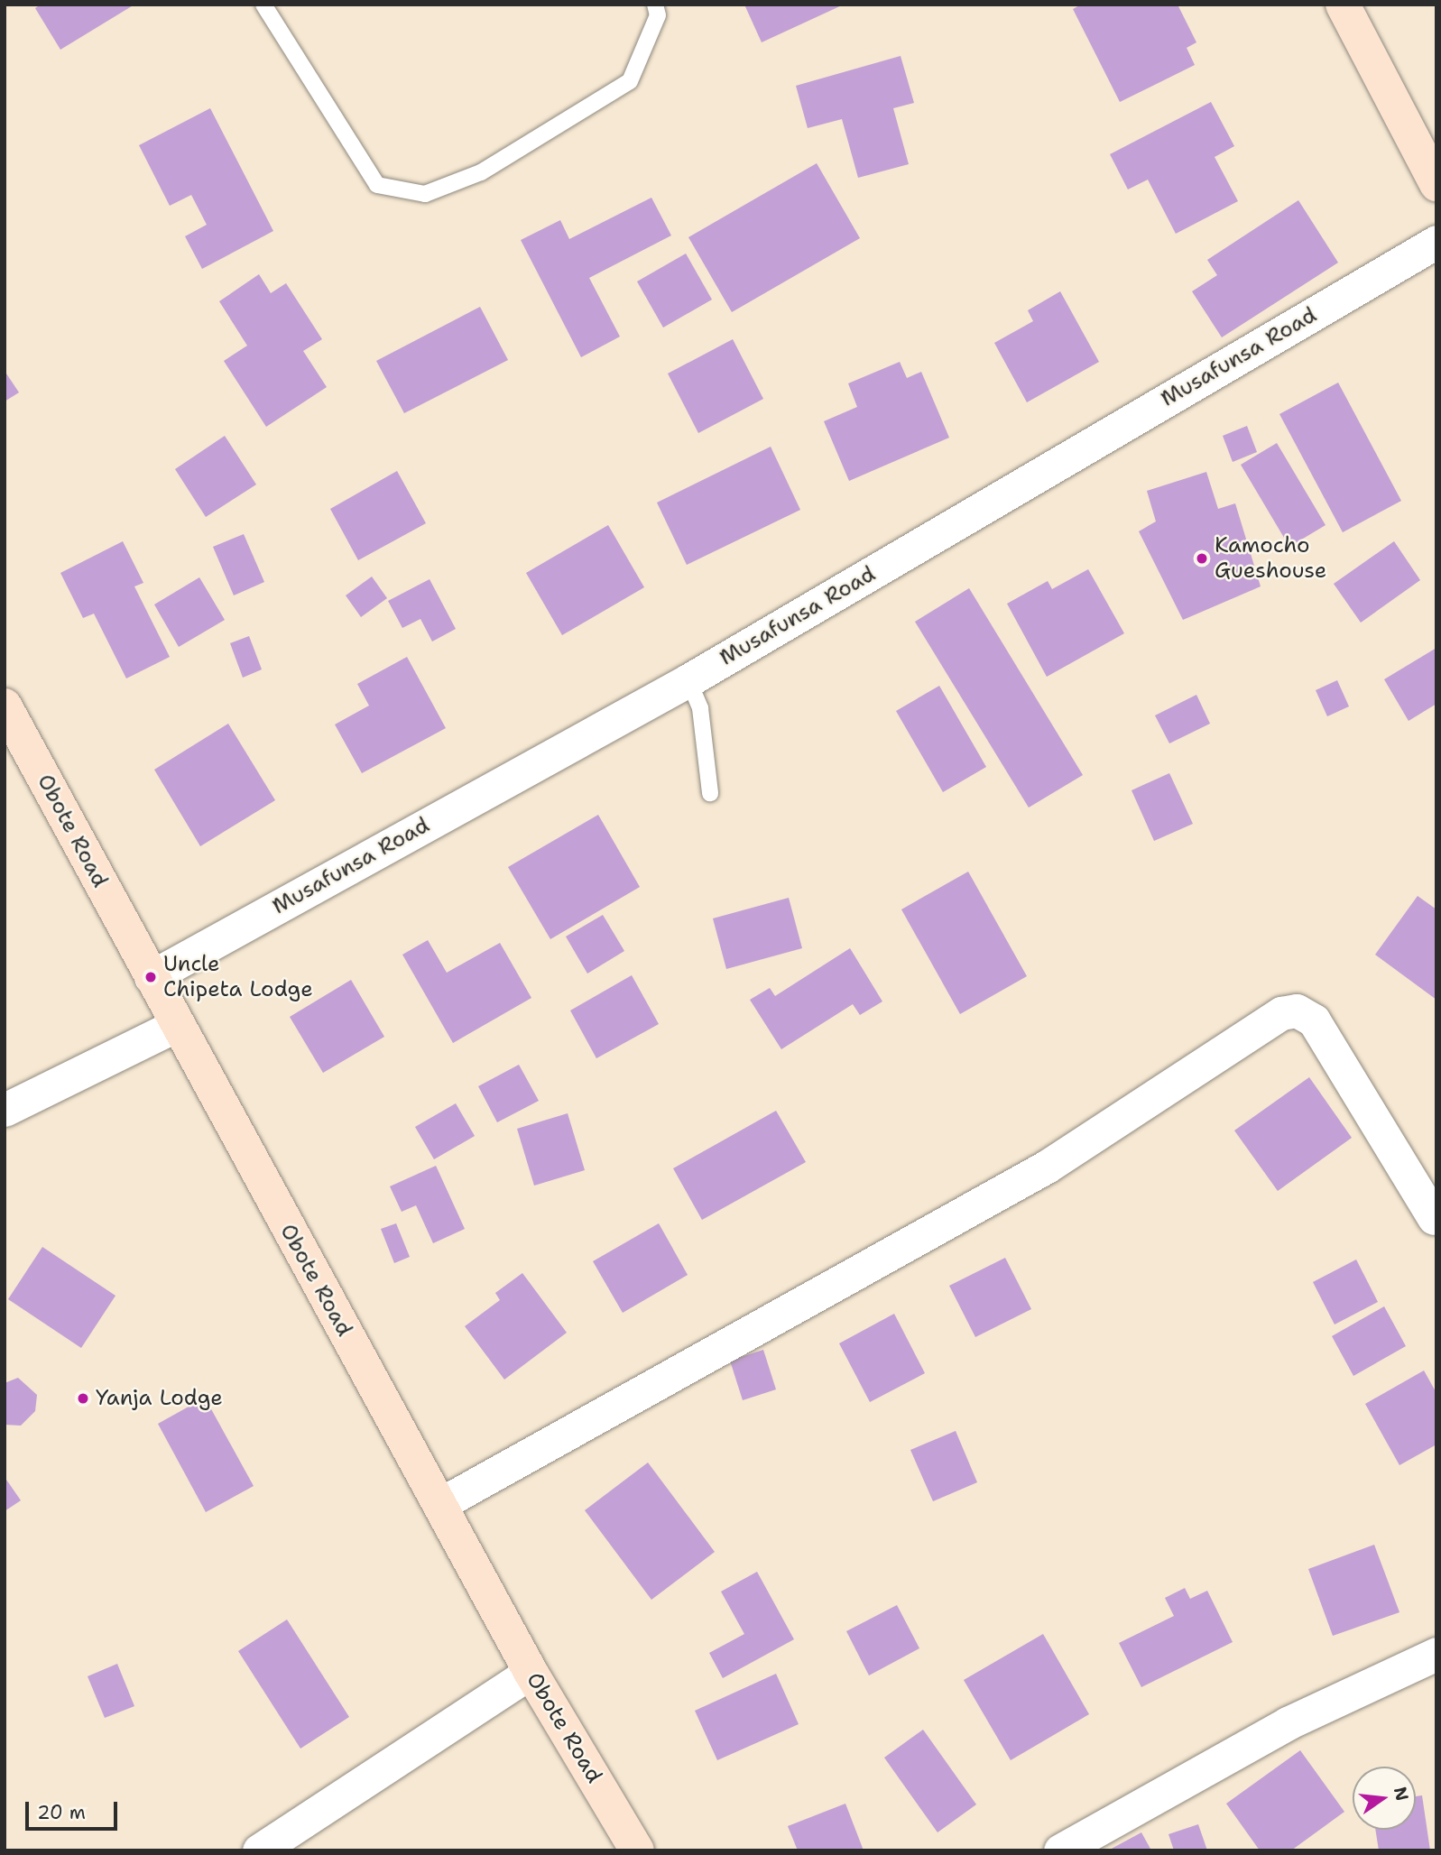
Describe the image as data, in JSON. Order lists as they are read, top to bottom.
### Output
{
  "streets": {
    "street": ["Musafunsa Road", "Obote Road"]
  },
  "crossings": [
    ["Musafunsa Road", "Obote Road"]
  ],
  "places": ["Kamocho Gueshouse", "Uncle Chipeta Lodge", "Yanja Lodge"],
  "scale_bar": "20 m",
  "north": "right"
}
